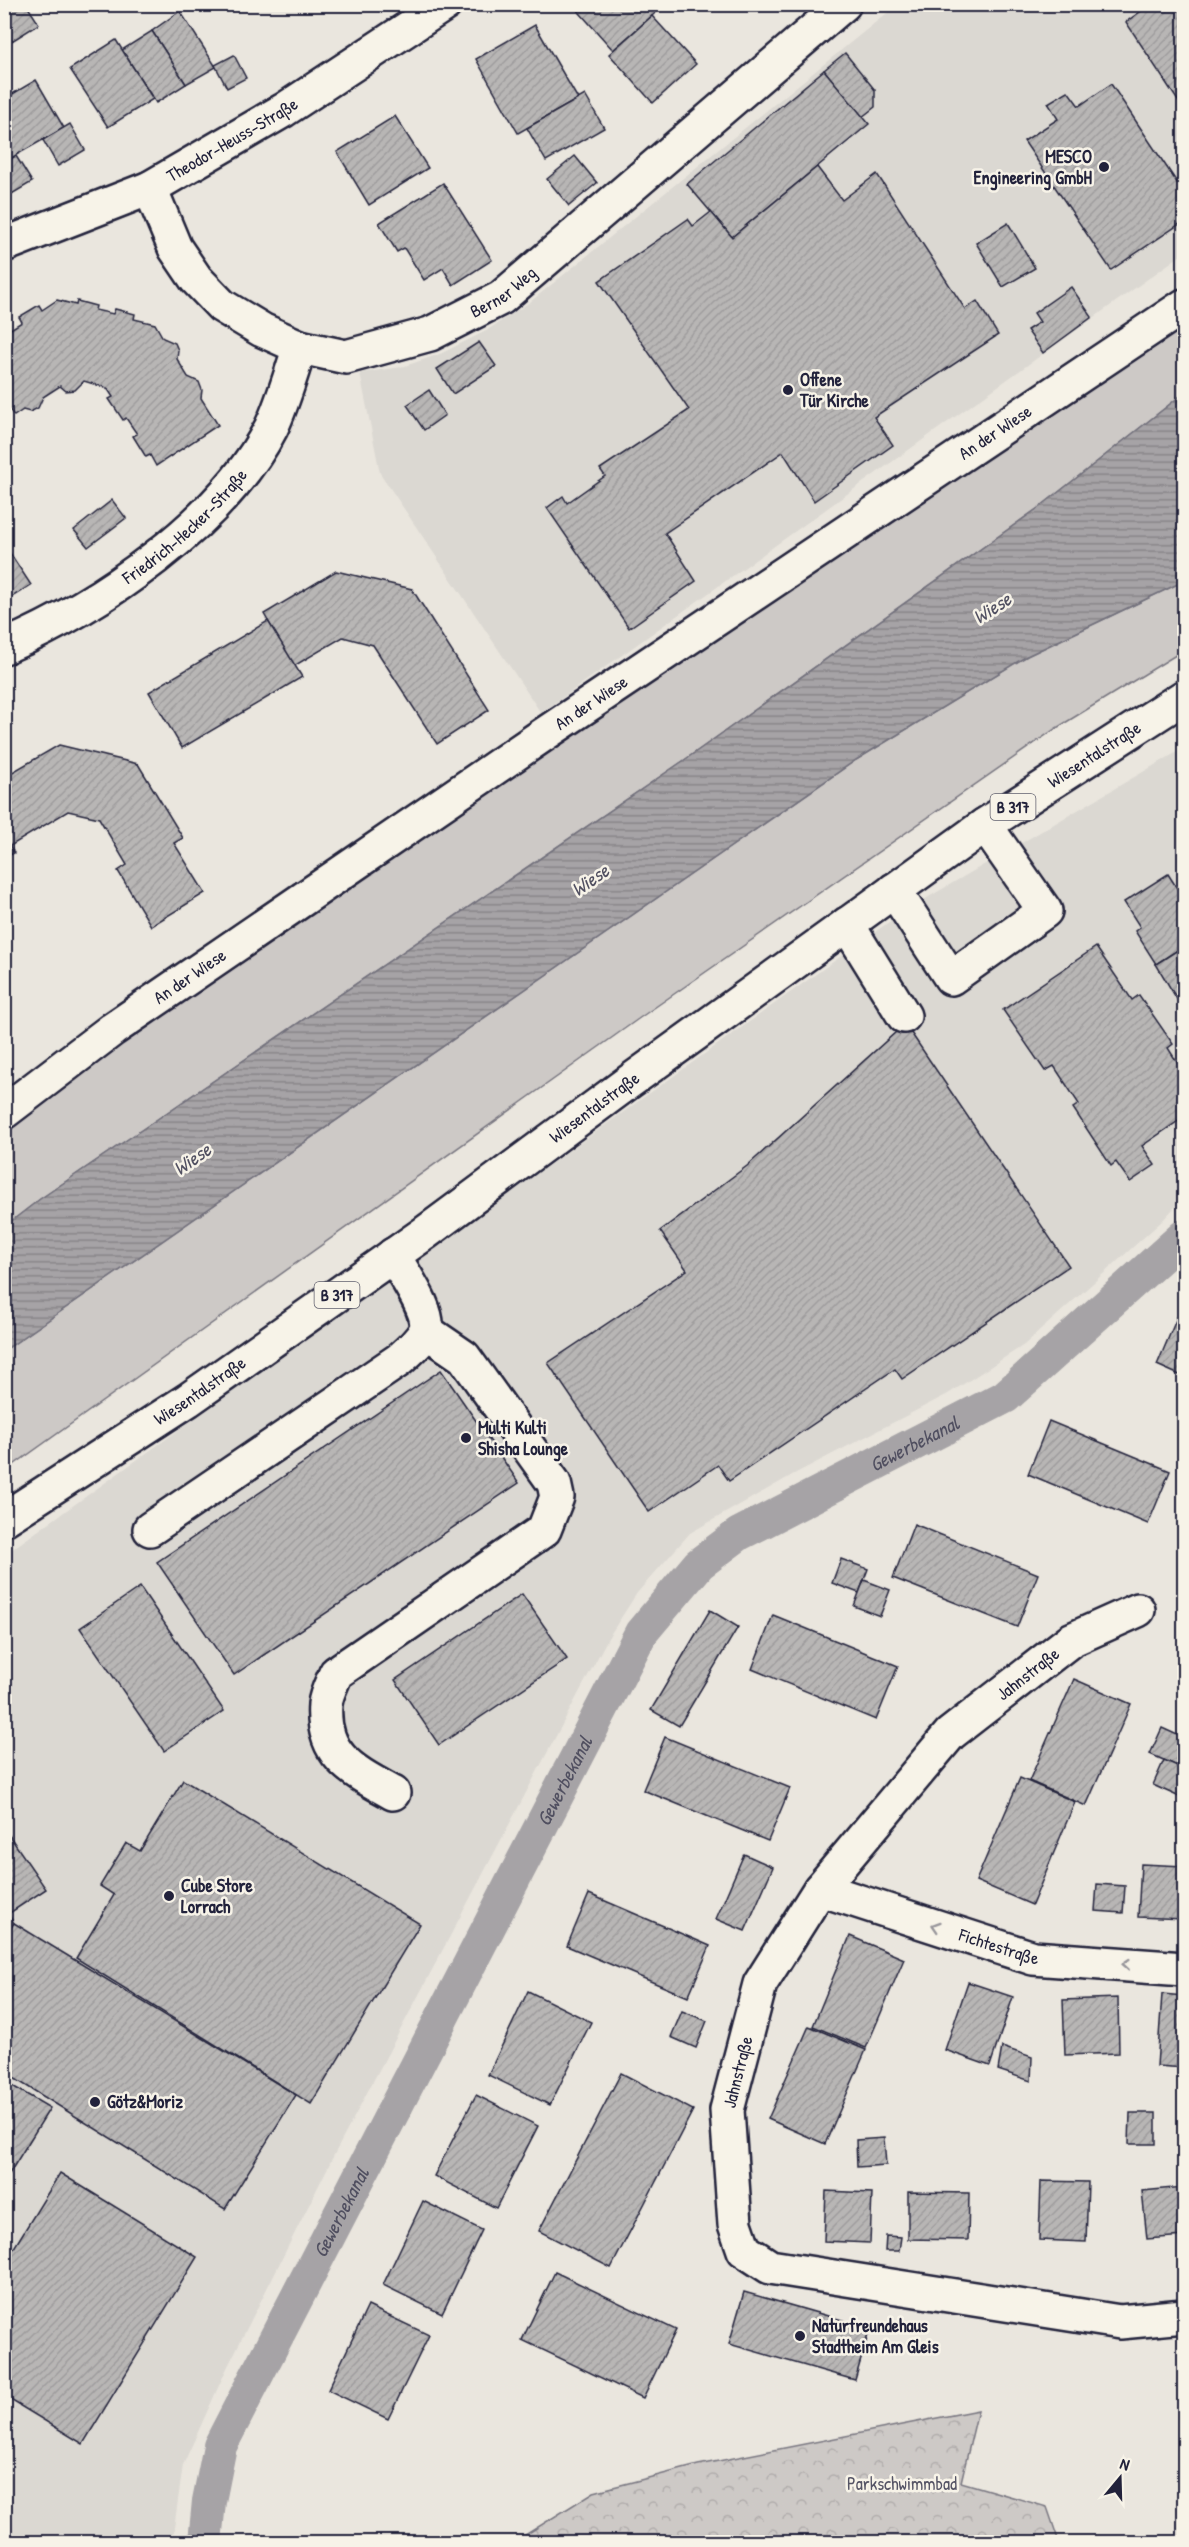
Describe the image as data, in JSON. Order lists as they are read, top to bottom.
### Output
{
  "streets": {
    "street": [
      "Theodor-Heuss-Straße",
      "Berner Weg",
      "An der Wiese",
      "Friedrich-Hecker-Straße",
      "Wiesentalstraße",
      "B 317",
      "Jahnstraße",
      "Fichtestraße"
    ]
  },
  "crossings": [
    ["Theodor-Heuss-Straße", "Berner Weg"],
    ["Berner Weg", "Friedrich-Hecker-Straße"],
    ["Jahnstraße", "Fichtestraße"]
  ],
  "one_way": ["Fichtestraße"],
  "water": ["Wiese", "Gewerbekanal"],
  "parks": ["Parkschwimmbad"],
  "places": [
    "MESCO Engineering GmbH",
    "Offene Tür Kirche",
    "Multi Kulti Shisha Lounge",
    "Cube Store Lorrach",
    "Götz&Moriz",
    "Naturfreundehaus Stadtheim Am Gleis"
  ],
  "north": "top"
}
